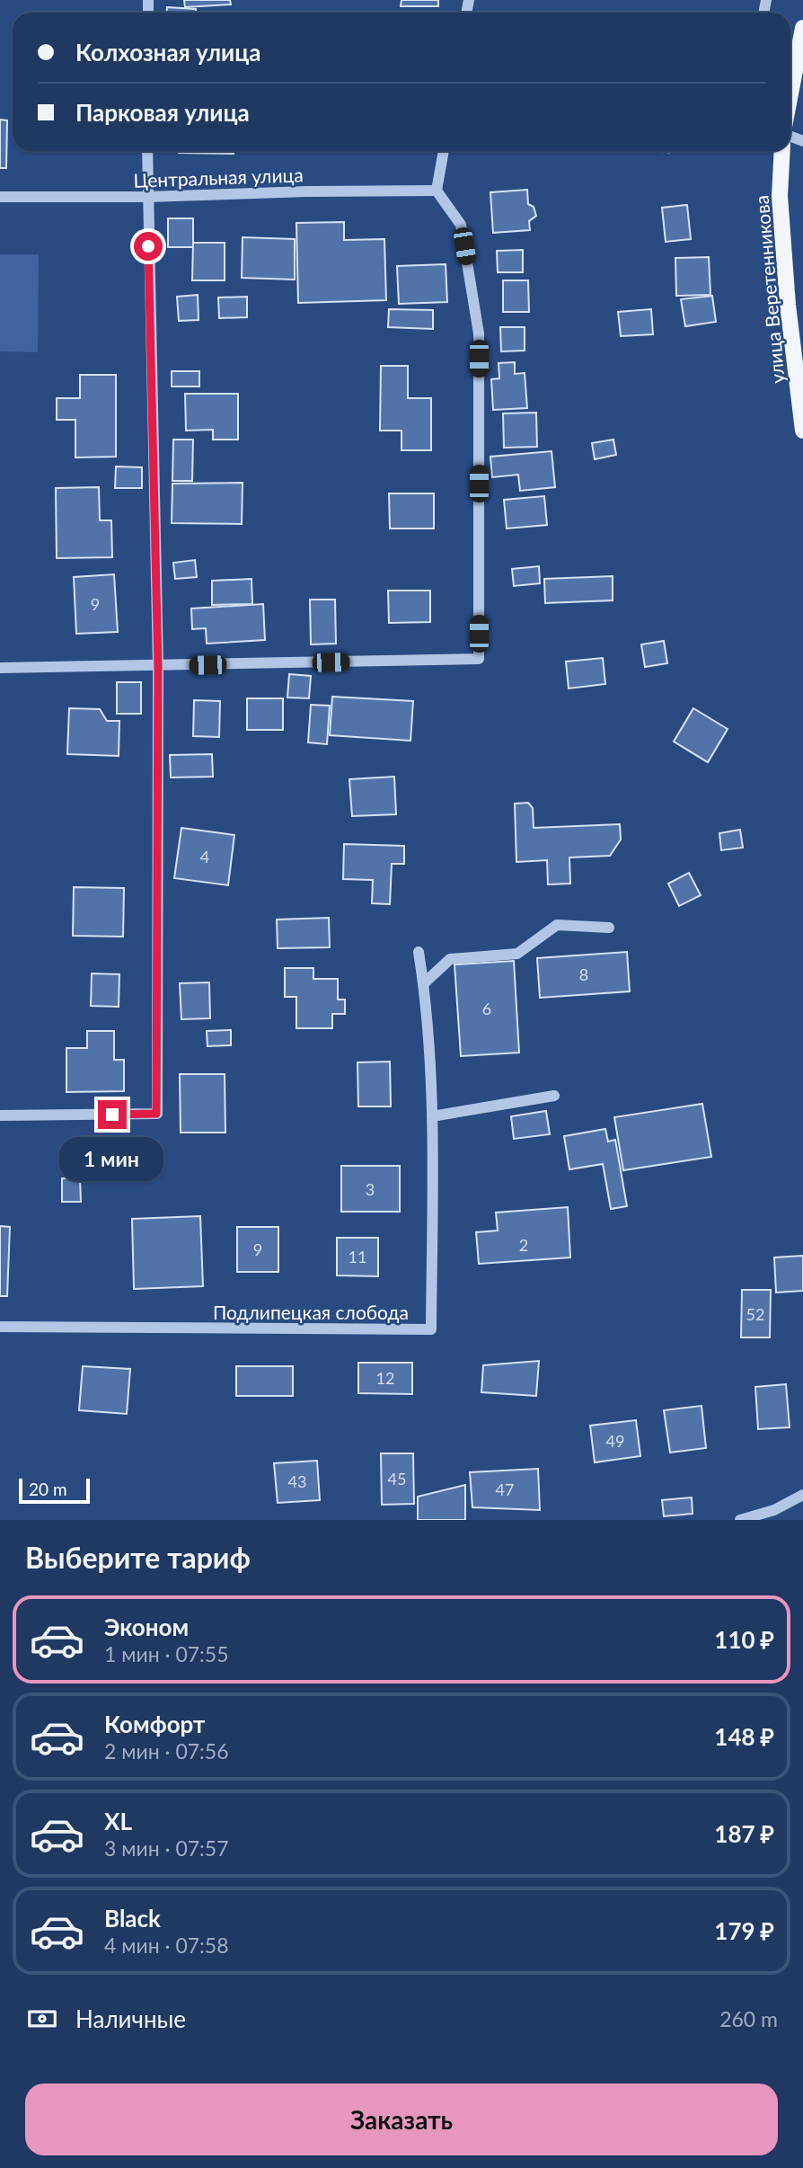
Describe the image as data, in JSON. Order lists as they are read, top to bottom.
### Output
{
  "streets": {
    "main road": ["улица Веретенникова"],
    "street": ["Центральная улица", "Подлипецкая слобода"]
  },
  "house_numbers": [
    "9",
    "4",
    "8",
    "6",
    "3",
    "2",
    "9",
    "11",
    "52",
    "12",
    "49",
    "45",
    "43",
    "47"
  ],
  "scale_bar": "20 m",
  "page": {
    "banner": ["Колхозная улица", "Парковая улица"],
    "bubble": "1 мин",
    "scale": "20 m",
    "heading": "Выберите тариф",
    "list": [
      {
        "name": "Эконом",
        "note": "1 мин · 07:55",
        "value": "110 ₽"
      },
      {
        "name": "Комфорт",
        "note": "2 мин · 07:56",
        "value": "148 ₽"
      },
      {
        "name": "XL",
        "note": "3 мин · 07:57",
        "value": "187 ₽"
      },
      {
        "name": "Black",
        "note": "4 мин · 07:58",
        "value": "179 ₽"
      }
    ],
    "pay": ["Наличные", "260 m"],
    "buttons": "Заказать"
  }
}
